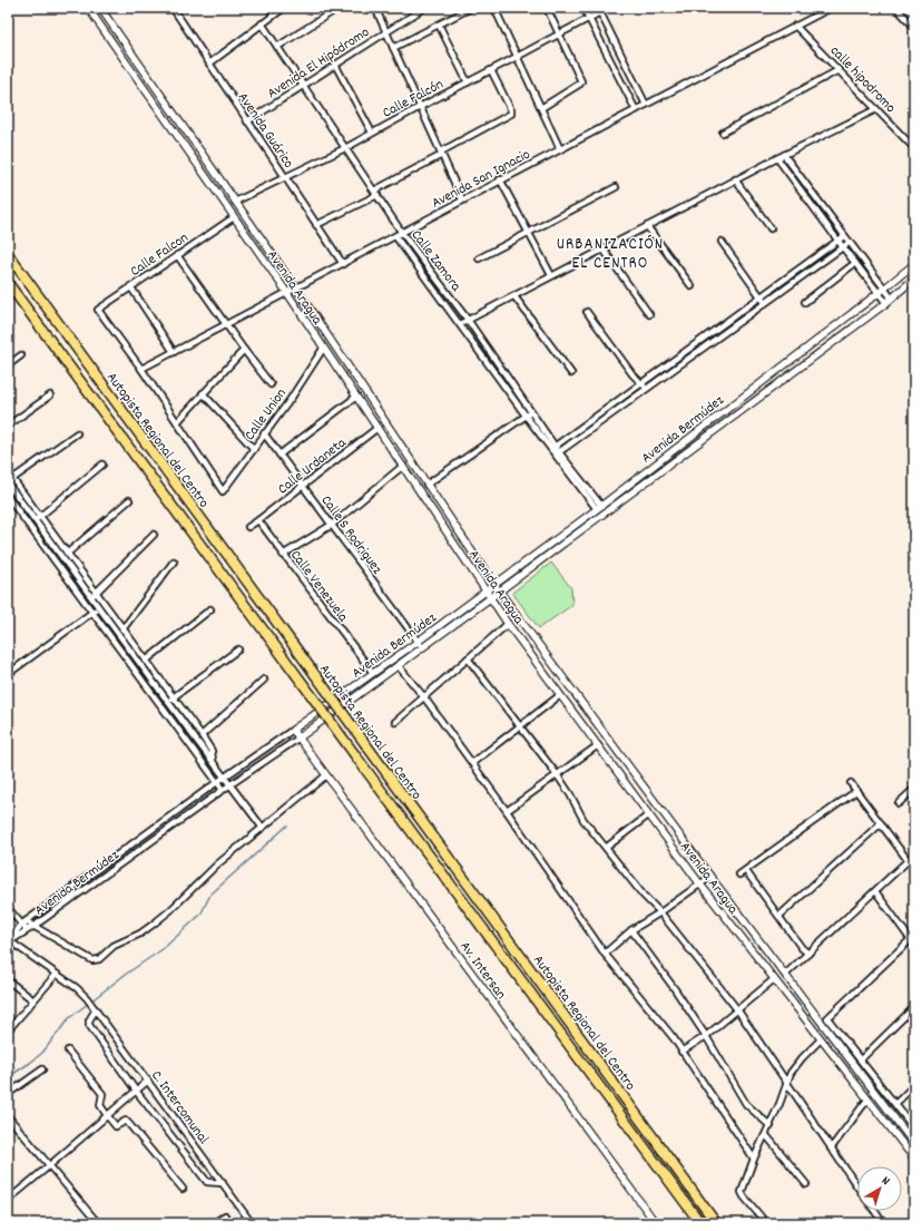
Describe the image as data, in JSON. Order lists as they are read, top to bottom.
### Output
{
  "streets": {
    "highway": ["Autopista Regional del Centro"],
    "street": [
      "Avenida El Hipódromo",
      "calle hipodromo",
      "Calle Falcón",
      "Avenida Guárico",
      "Avenida San Ignacio",
      "Calle Falcon",
      "Calle Zamora",
      "Avenida Aragua",
      "Calle Union",
      "Avenida Bermúdez",
      "Calle Urdaneta",
      "Calle S Rodriguez",
      "Calle Venezuela",
      "Av. Intersan",
      "C. Intercomunal"
    ]
  },
  "crossings": [
    ["Avenida El Hipódromo", "Avenida Guárico"],
    ["Avenida El Hipódromo", "Calle Zamora"],
    ["calle hipodromo", "Avenida San Ignacio"],
    ["Calle Falcón", "Avenida Guárico"],
    ["Calle Falcón", "Calle Zamora"],
    ["Calle Falcón", "Avenida Aragua"],
    ["Avenida Guárico", "Avenida San Ignacio"],
    ["Avenida San Ignacio", "Calle Falcon"],
    ["Avenida San Ignacio", "Calle Zamora"],
    ["Avenida San Ignacio", "Avenida Aragua"],
    ["Calle Falcon", "Avenida Aragua"],
    ["Calle Zamora", "Avenida Bermúdez"],
    ["Avenida Aragua", "Calle Union"],
    ["Avenida Aragua", "Avenida Bermúdez"],
    ["Avenida Aragua", "Calle Urdaneta"],
    ["Calle Union", "Calle S Rodriguez"],
    ["Avenida Bermúdez", "Calle S Rodriguez"],
    ["Avenida Bermúdez", "Calle Venezuela"],
    ["Avenida Bermúdez", "Av. Intersan"],
    ["Avenida Bermúdez", "C. Intercomunal"],
    ["Calle Urdaneta", "Calle S Rodriguez"],
    ["Calle Urdaneta", "Calle Venezuela"]
  ],
  "districts": ["URBANIZACIÓN EL CENTRO"],
  "north": "top right"
}
